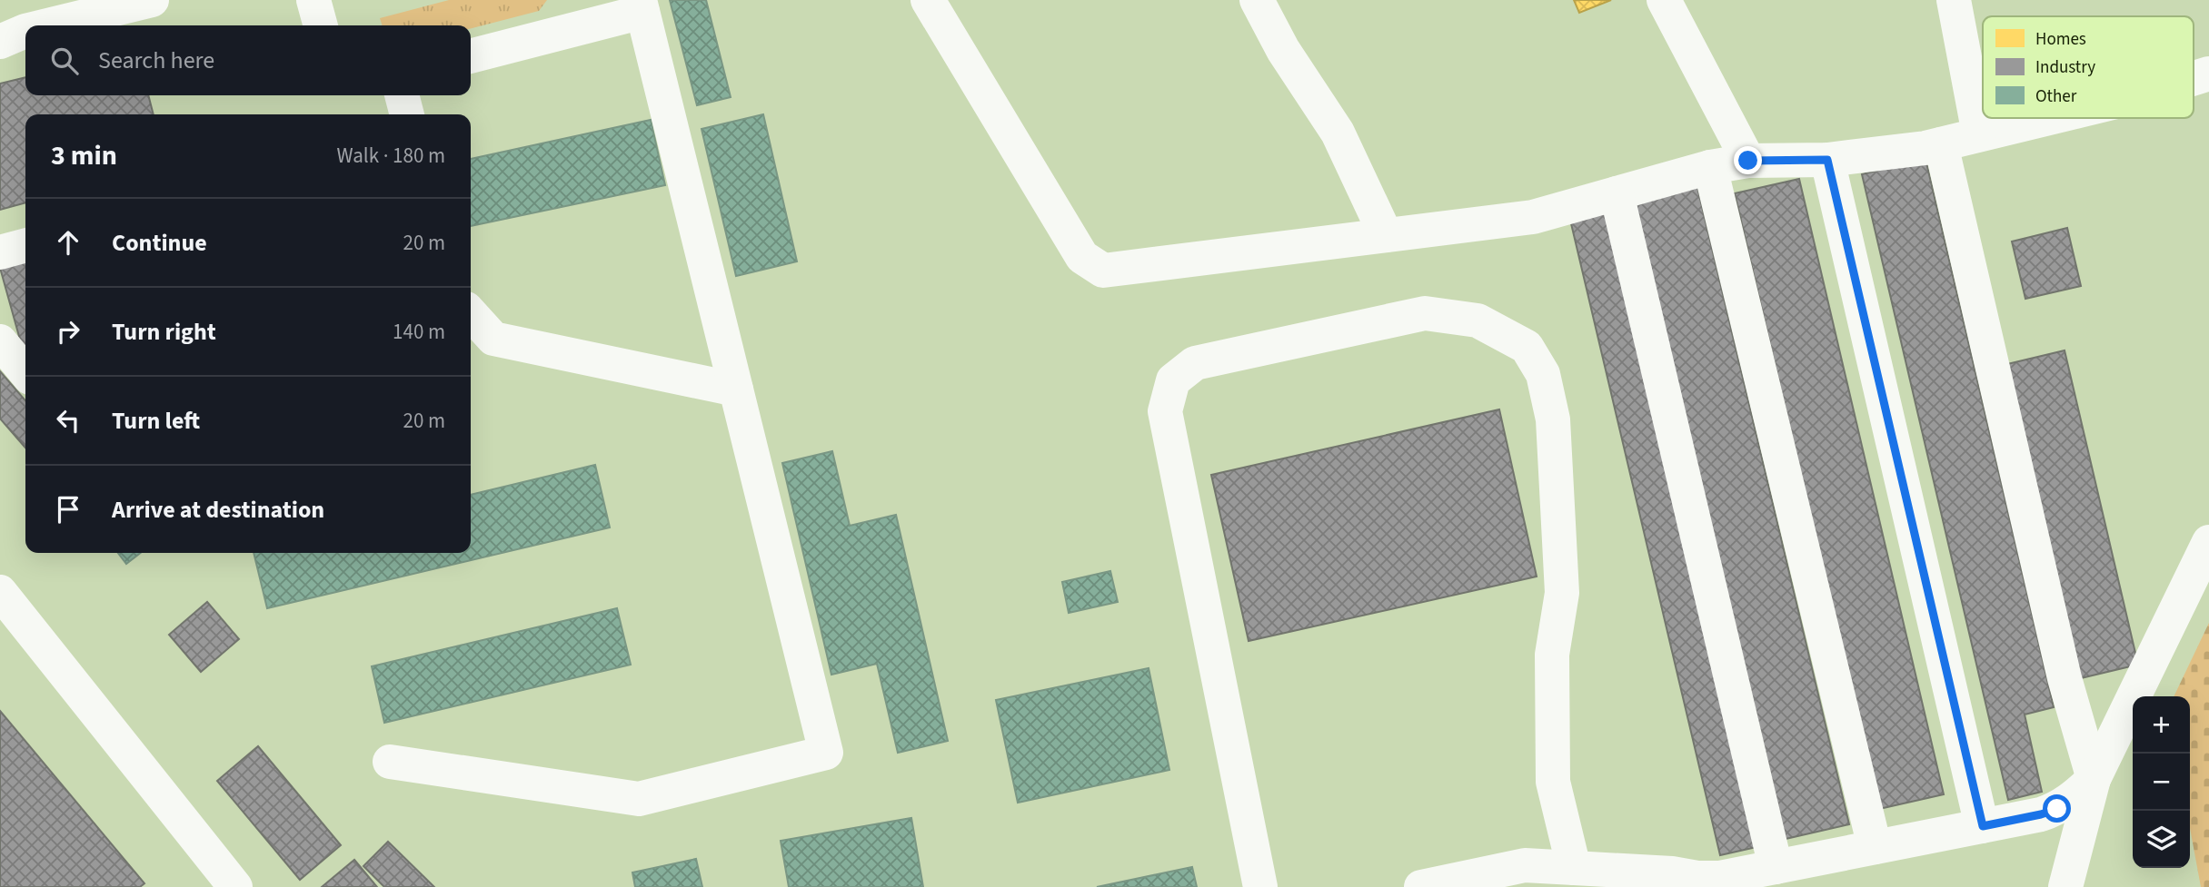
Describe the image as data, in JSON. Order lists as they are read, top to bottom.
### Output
{
  "legend": ["Homes", "Industry", "Other"],
  "page": {
    "search": "Search here",
    "heading": ["3 min", "Walk · 180 m"],
    "list": [
      ["Continue", "20 m"],
      ["Turn right", "140 m"],
      ["Turn left", "20 m"],
      "Arrive at destination"
    ],
    "map_buttons": ["+", "−"]
  }
}
